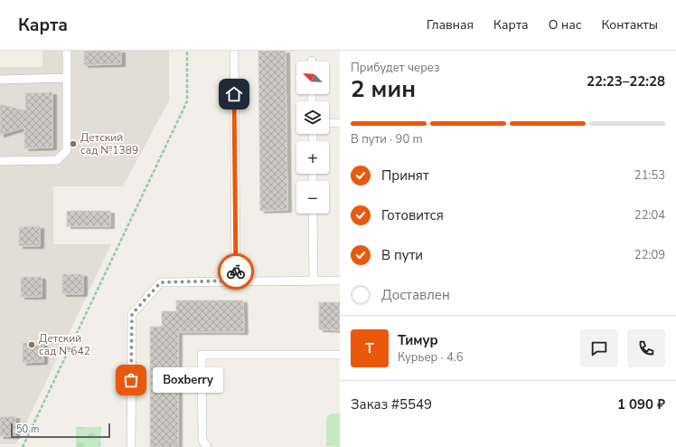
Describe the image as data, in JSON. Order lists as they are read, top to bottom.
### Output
{
  "places": ["Детский сад №1389", "Детский сад №642", "Boxberry"],
  "scale_bar": "50 m",
  "north": "top left",
  "page": {
    "header": "Карта",
    "nav": [
      "Главная",
      "Карта",
      "О нас",
      "Контакты"
    ],
    "heading": ["2 мин", "Прибудет через", "22:23–22:28"],
    "panel": [
      "Тимур",
      "Курьер · 4.6",
      "Заказ #5549",
      "1 090 ₽"
    ],
    "map_buttons": ["+", "−"],
    "bar": "В пути · 90 m",
    "list": [
      ["Принят", "21:53"],
      ["Готовится", "22:04"],
      ["В пути", "22:09"],
      "Доставлен"
    ],
    "round": "Т",
    "bubble": "Boxberry",
    "scale": "50 m"
  }
}
